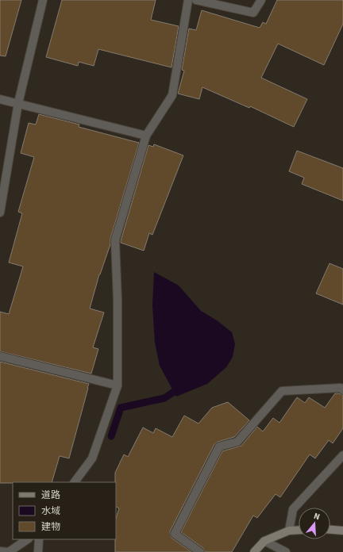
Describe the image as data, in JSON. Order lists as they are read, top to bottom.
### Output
{
  "legend": ["道路", "水域", "建物"],
  "north": "top"
}
